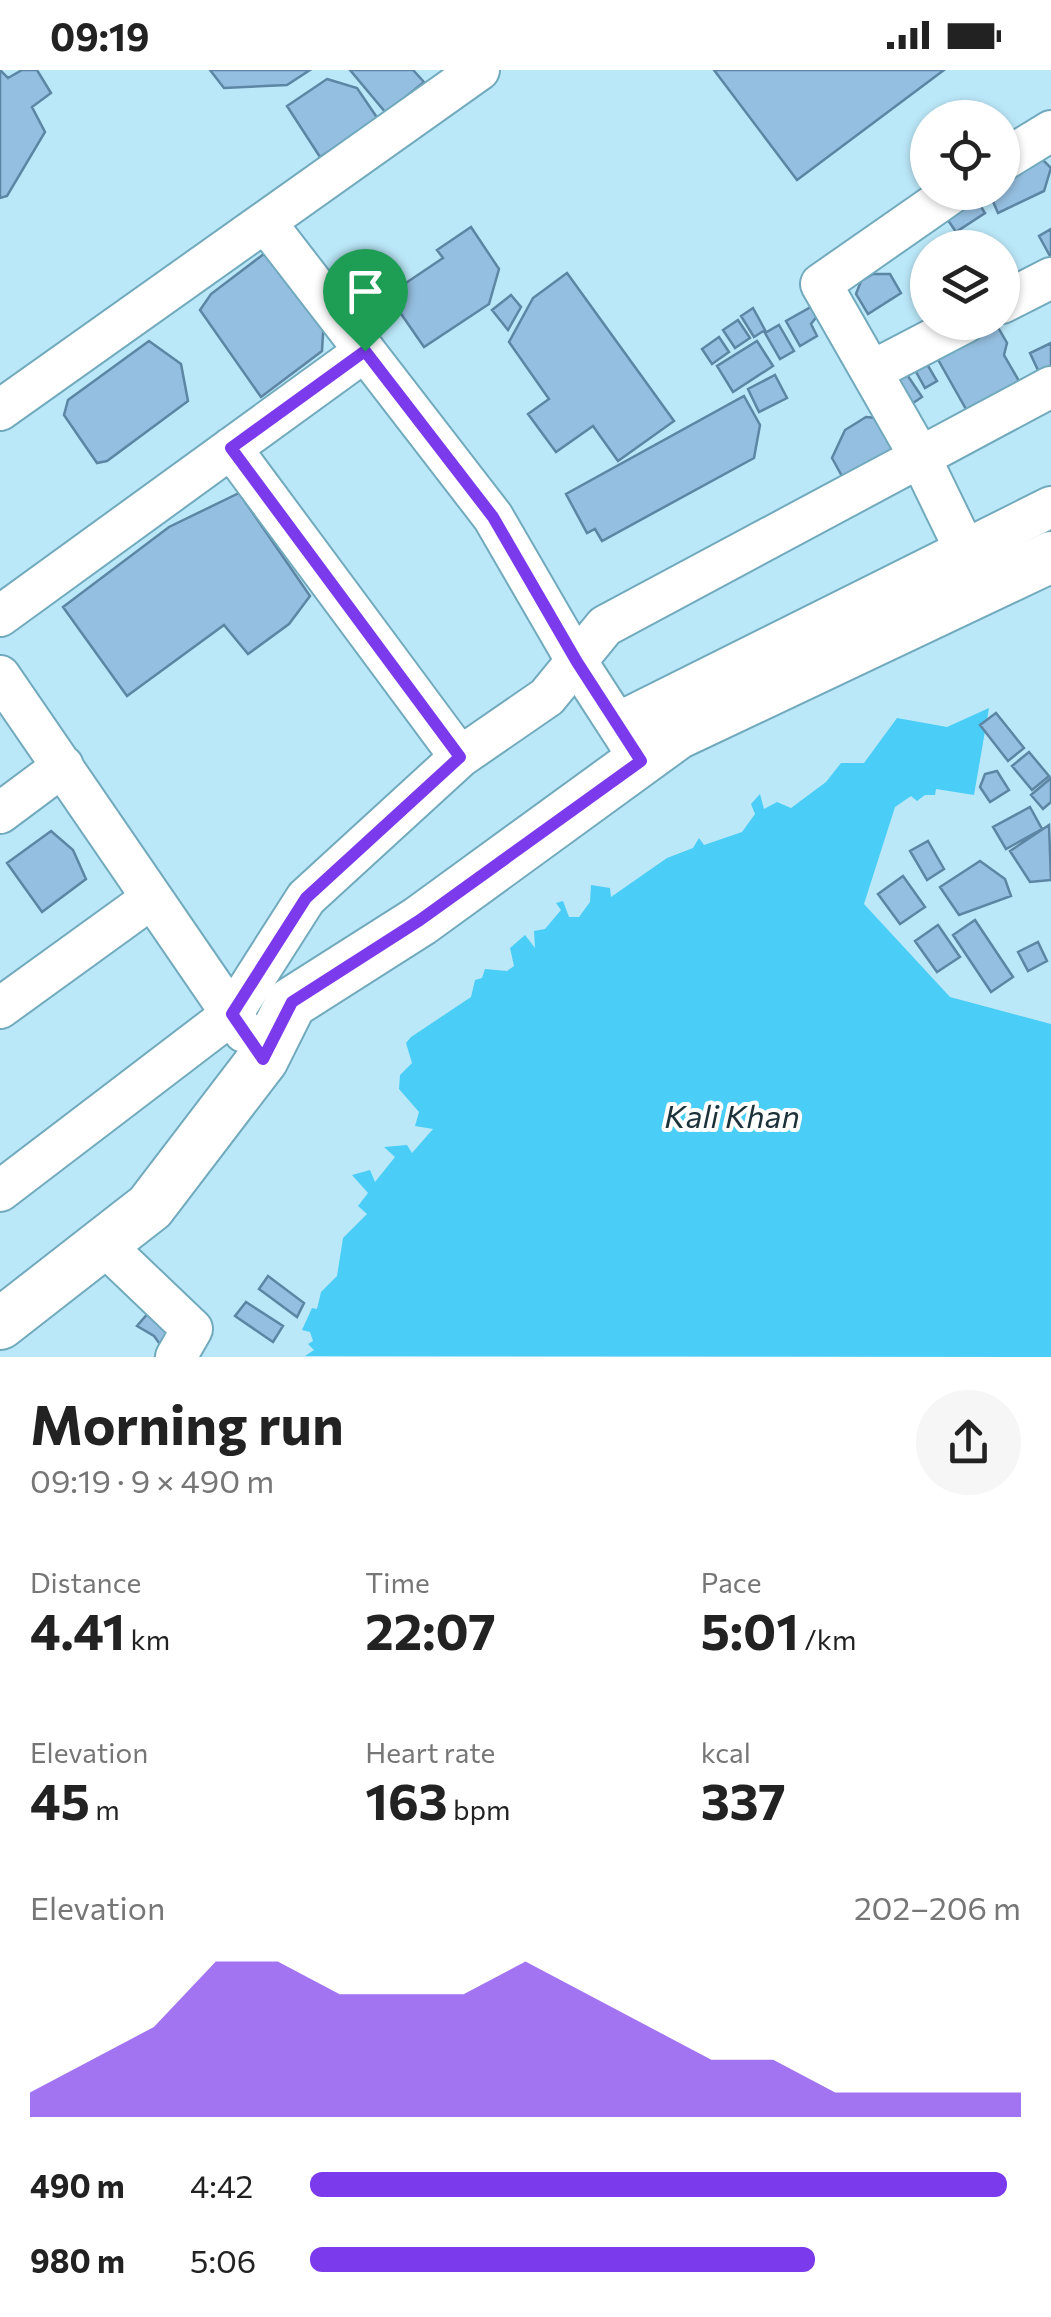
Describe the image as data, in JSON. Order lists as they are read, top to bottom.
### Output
{
  "water": ["Kali Khan"],
  "page": {
    "status": "09:19",
    "heading": ["Morning run", "09:19 · 9 × 490 m"],
    "stats": [
      ["Distance", "4.41 km"],
      ["Time", "22:07"],
      ["Pace", "5:01 /km"],
      ["Elevation", "45 m"],
      ["Heart rate", "163 bpm"],
      ["kcal", "337"]
    ],
    "chart": ["Elevation", "202–206 m"],
    "list": [
      {
        "name": "490 m",
        "note": "4:42"
      },
      {
        "name": "980 m",
        "note": "5:06"
      }
    ]
  }
}
